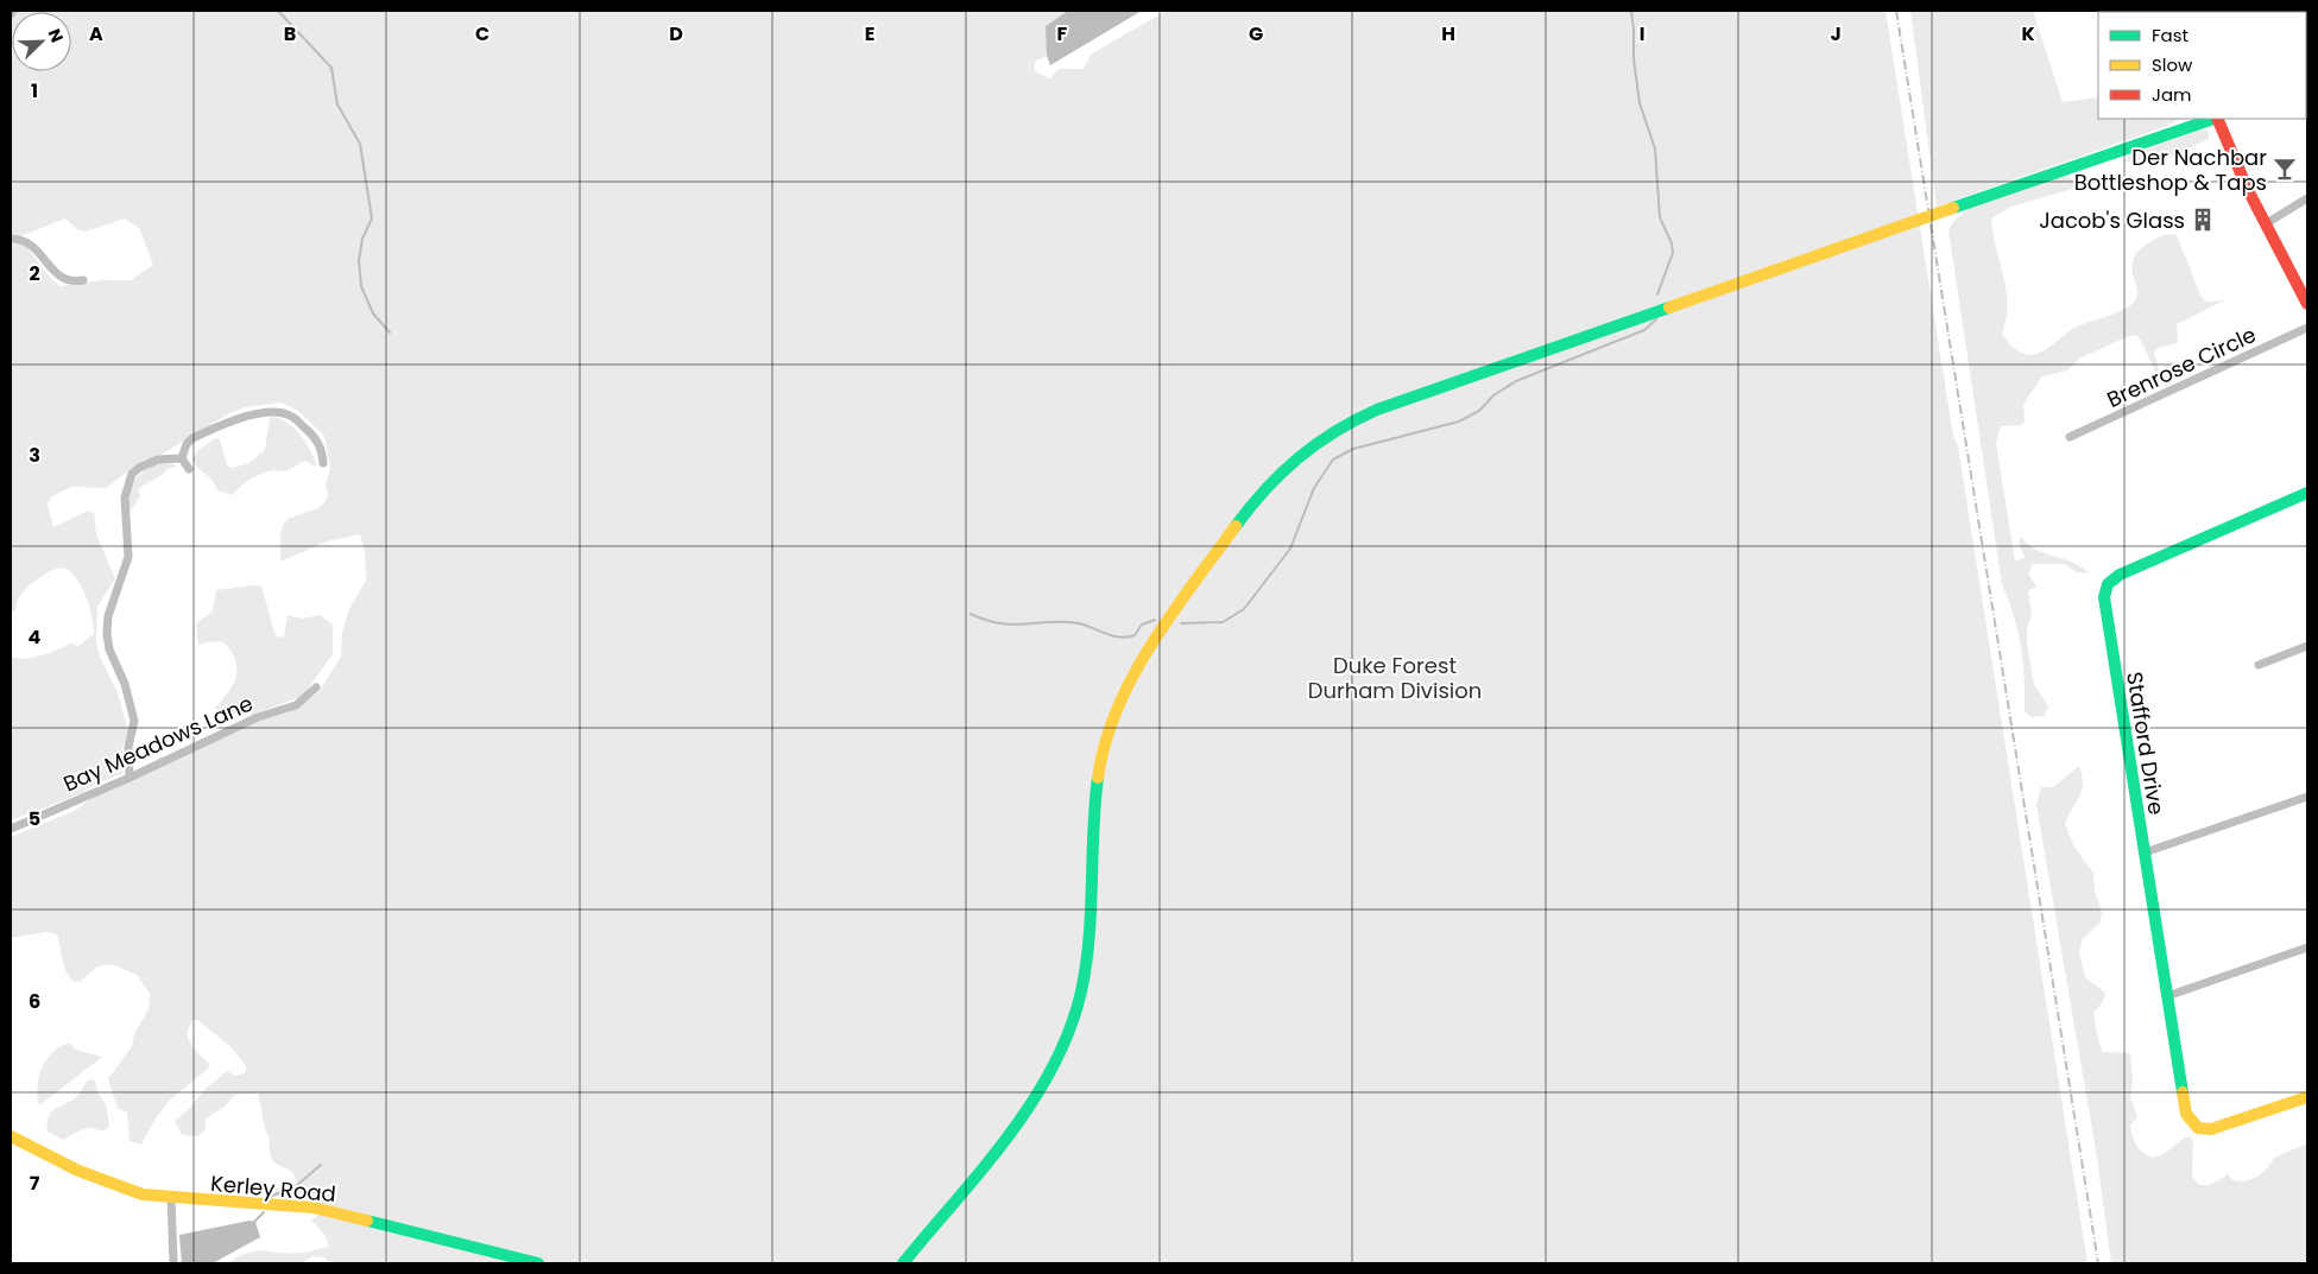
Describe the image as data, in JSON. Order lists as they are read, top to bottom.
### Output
{
  "streets": {
    "street": [
      "Brenrose Circle",
      "Bay Meadows Lane",
      "Stafford Drive",
      "Kerley Road"
    ]
  },
  "parks": ["Duke Forest Durham Division"],
  "places": {
    "bar": ["Der Nachbar Bottleshop & Taps"],
    "building": ["Jacob's Glass"]
  },
  "legend": ["Fast", "Slow", "Jam"],
  "north": "top right",
  "grid": {
    "columns": [
      "A",
      "B",
      "C",
      "D",
      "E",
      "F",
      "G",
      "H",
      "I",
      "J",
      "K"
    ],
    "rows": [
      "1",
      "2",
      "3",
      "4",
      "5",
      "6",
      "7"
    ]
  }
}
